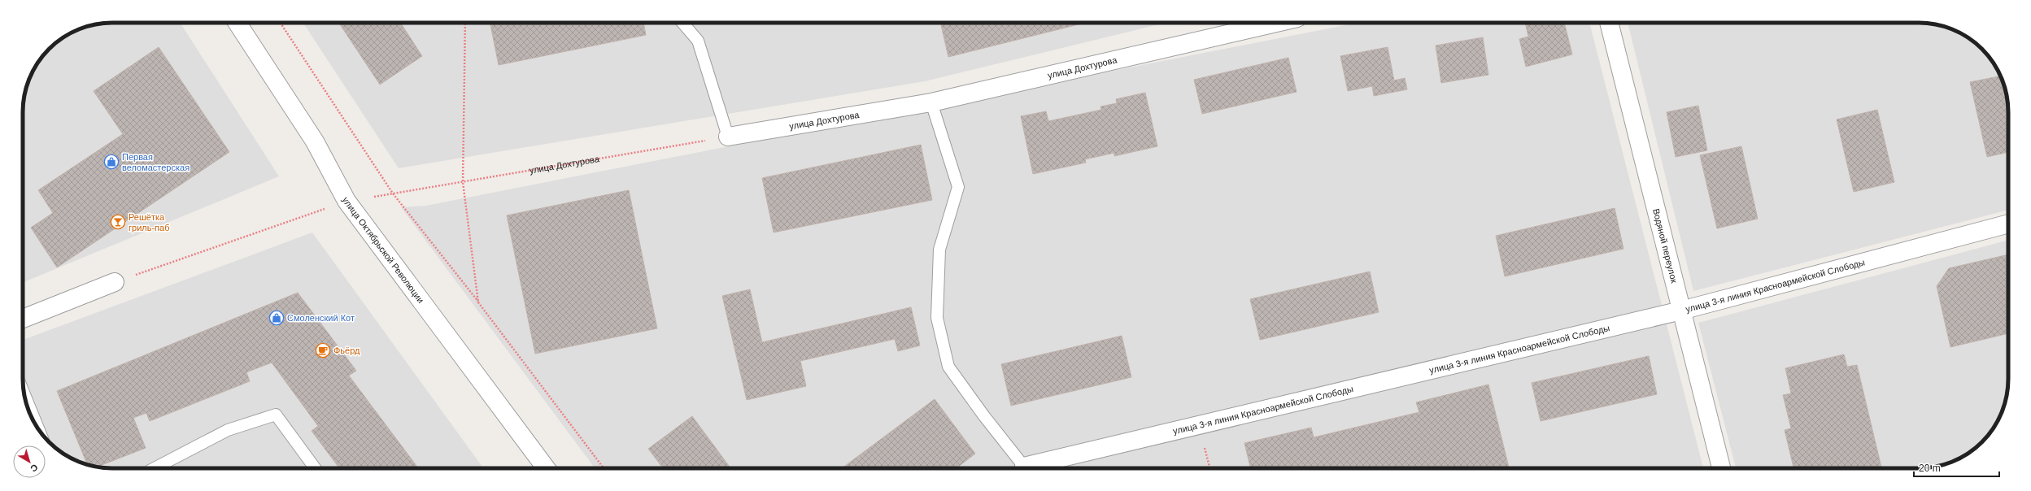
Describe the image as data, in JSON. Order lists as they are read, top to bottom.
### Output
{
  "streets": {
    "street": [
      "улица Дохтурова",
      "Водяной переулок",
      "улица Октябрьской Революции",
      "улица 3-я линия Красноармейской Слободы"
    ]
  },
  "crossings": [
    ["улица Дохтурова", "улица Октябрьской Революции"],
    ["Водяной переулок", "улица 3-я линия Красноармейской Слободы"]
  ],
  "places": {
    "shop": ["Первая веломастерская", "Смоленский Кот"],
    "bar": ["Решётка гриль-паб"],
    "cafe": ["Фьёрд"]
  },
  "scale_bar": "20 m",
  "north": "bottom right"
}
